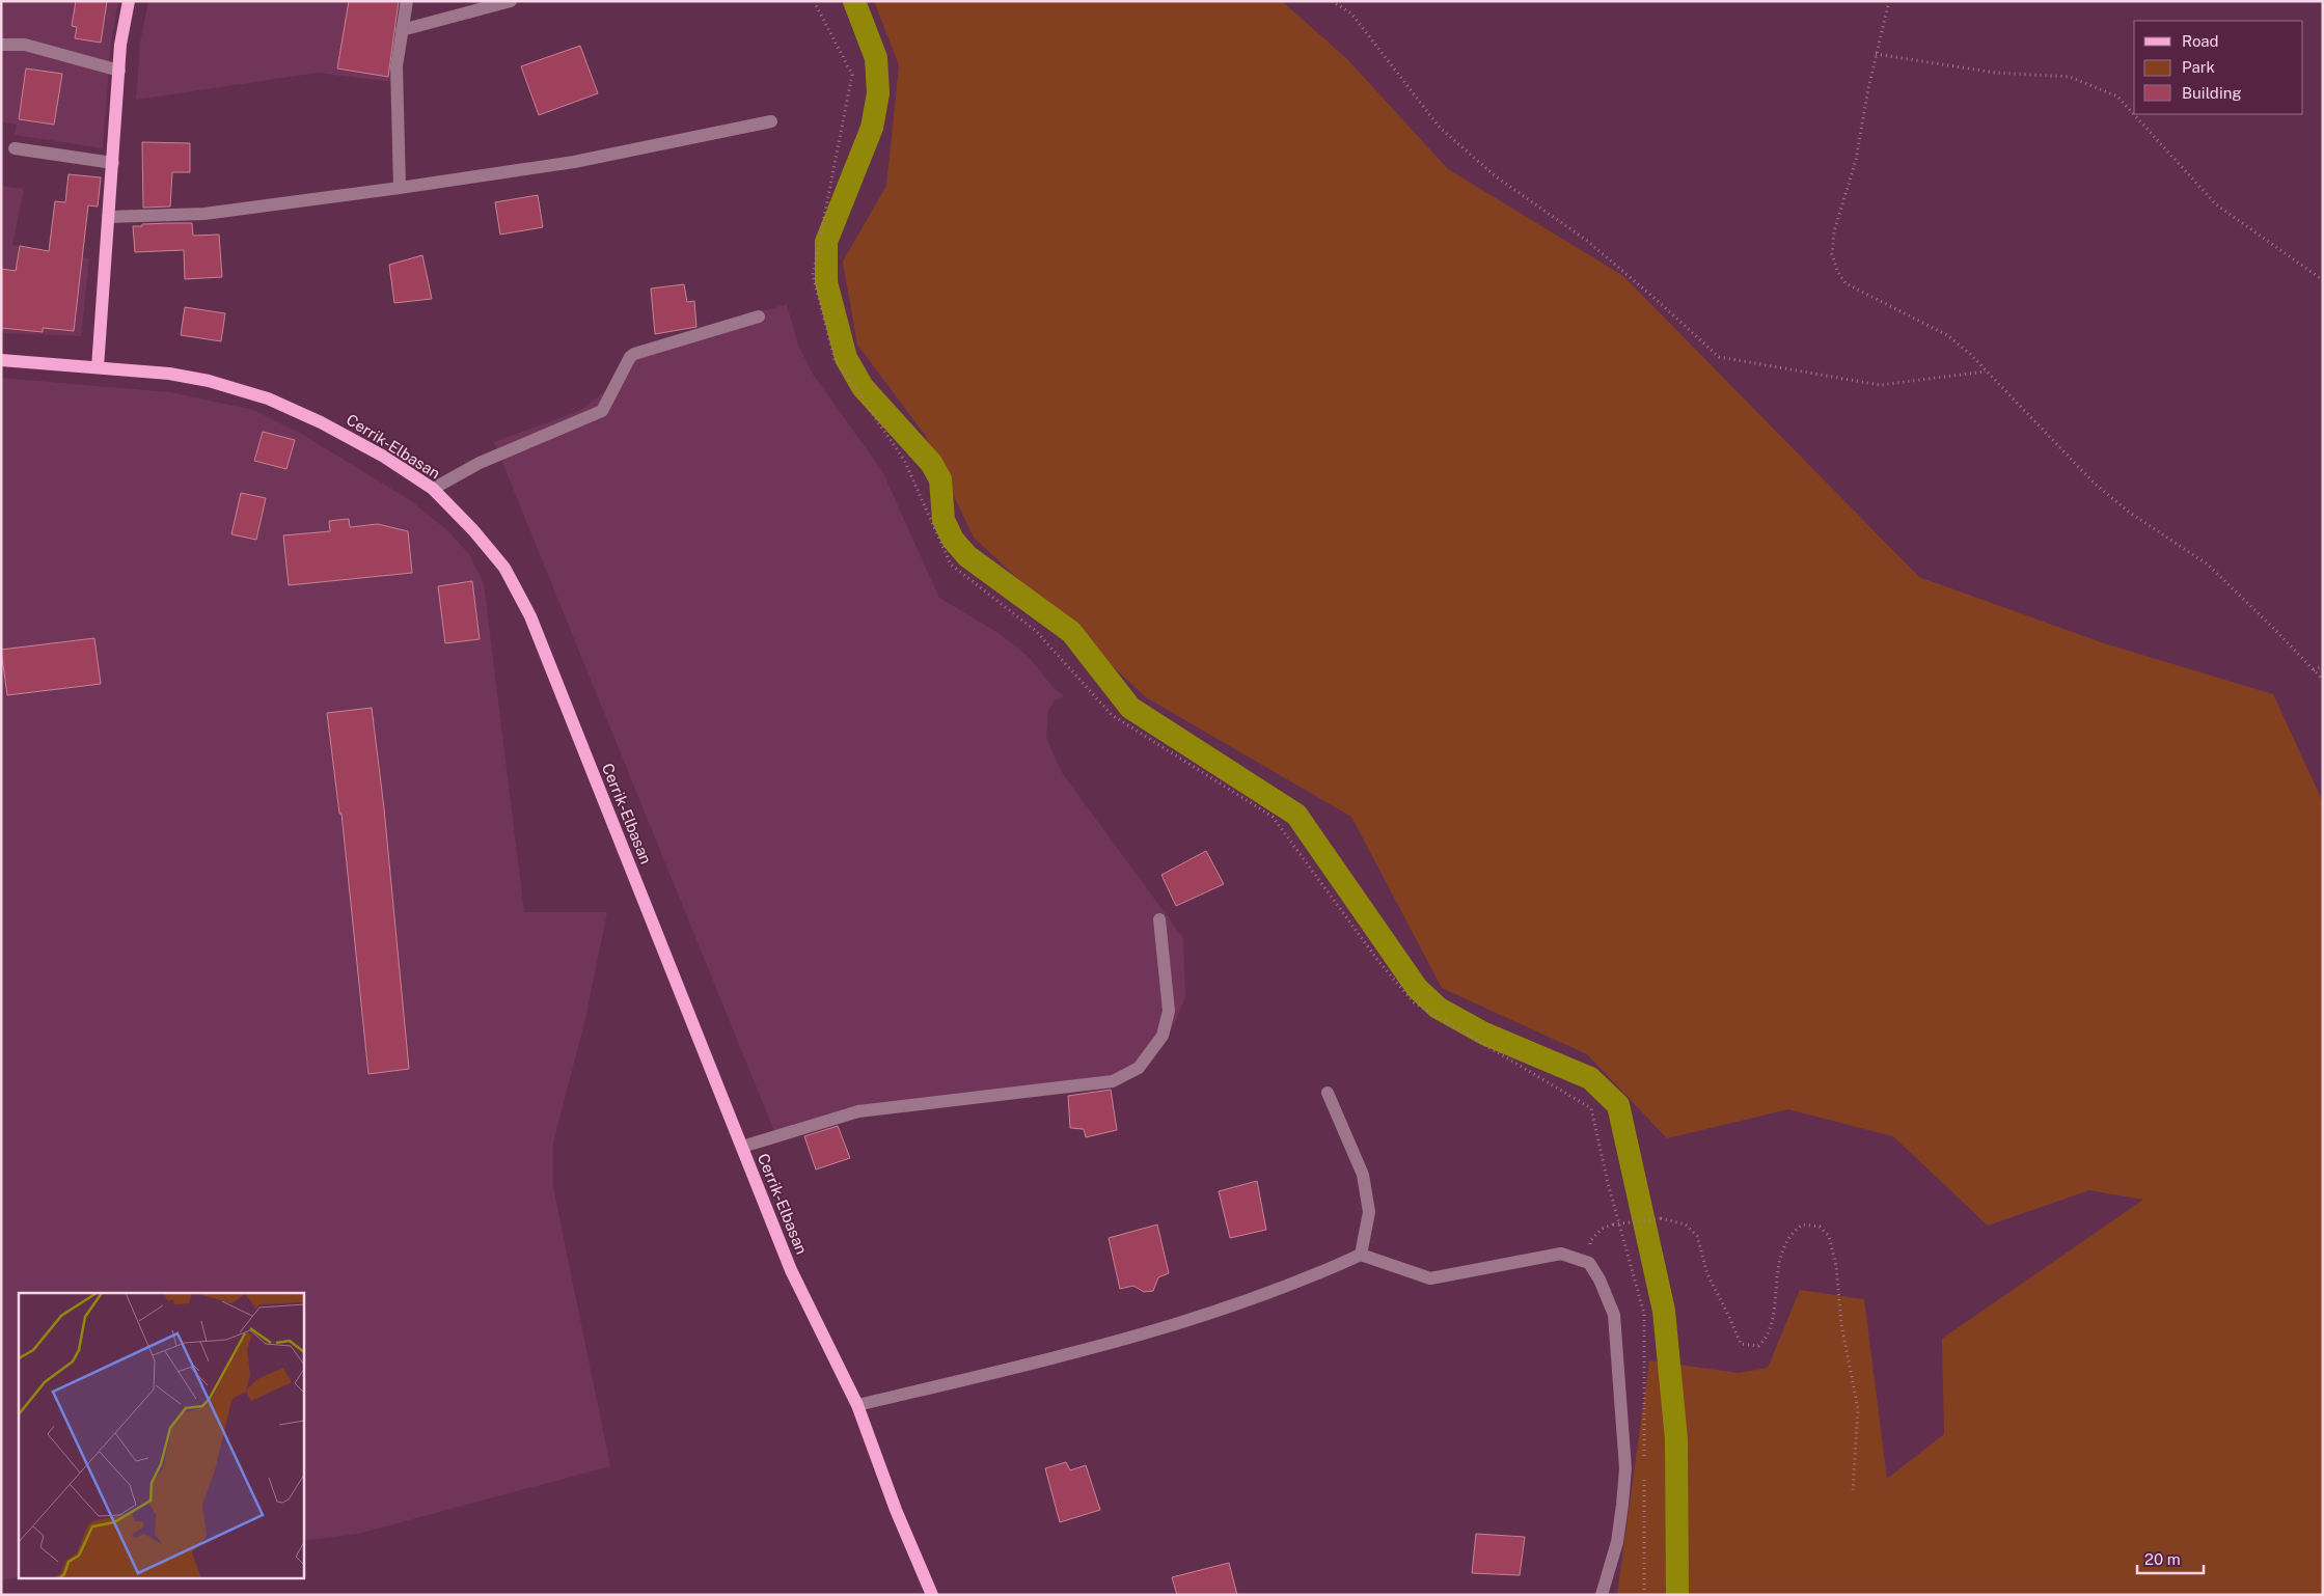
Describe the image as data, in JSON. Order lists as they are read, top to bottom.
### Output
{
  "streets": {
    "main road": ["Cerrik-Elbasan"]
  },
  "legend": ["Road", "Park", "Building"],
  "scale_bar": "20 m"
}
